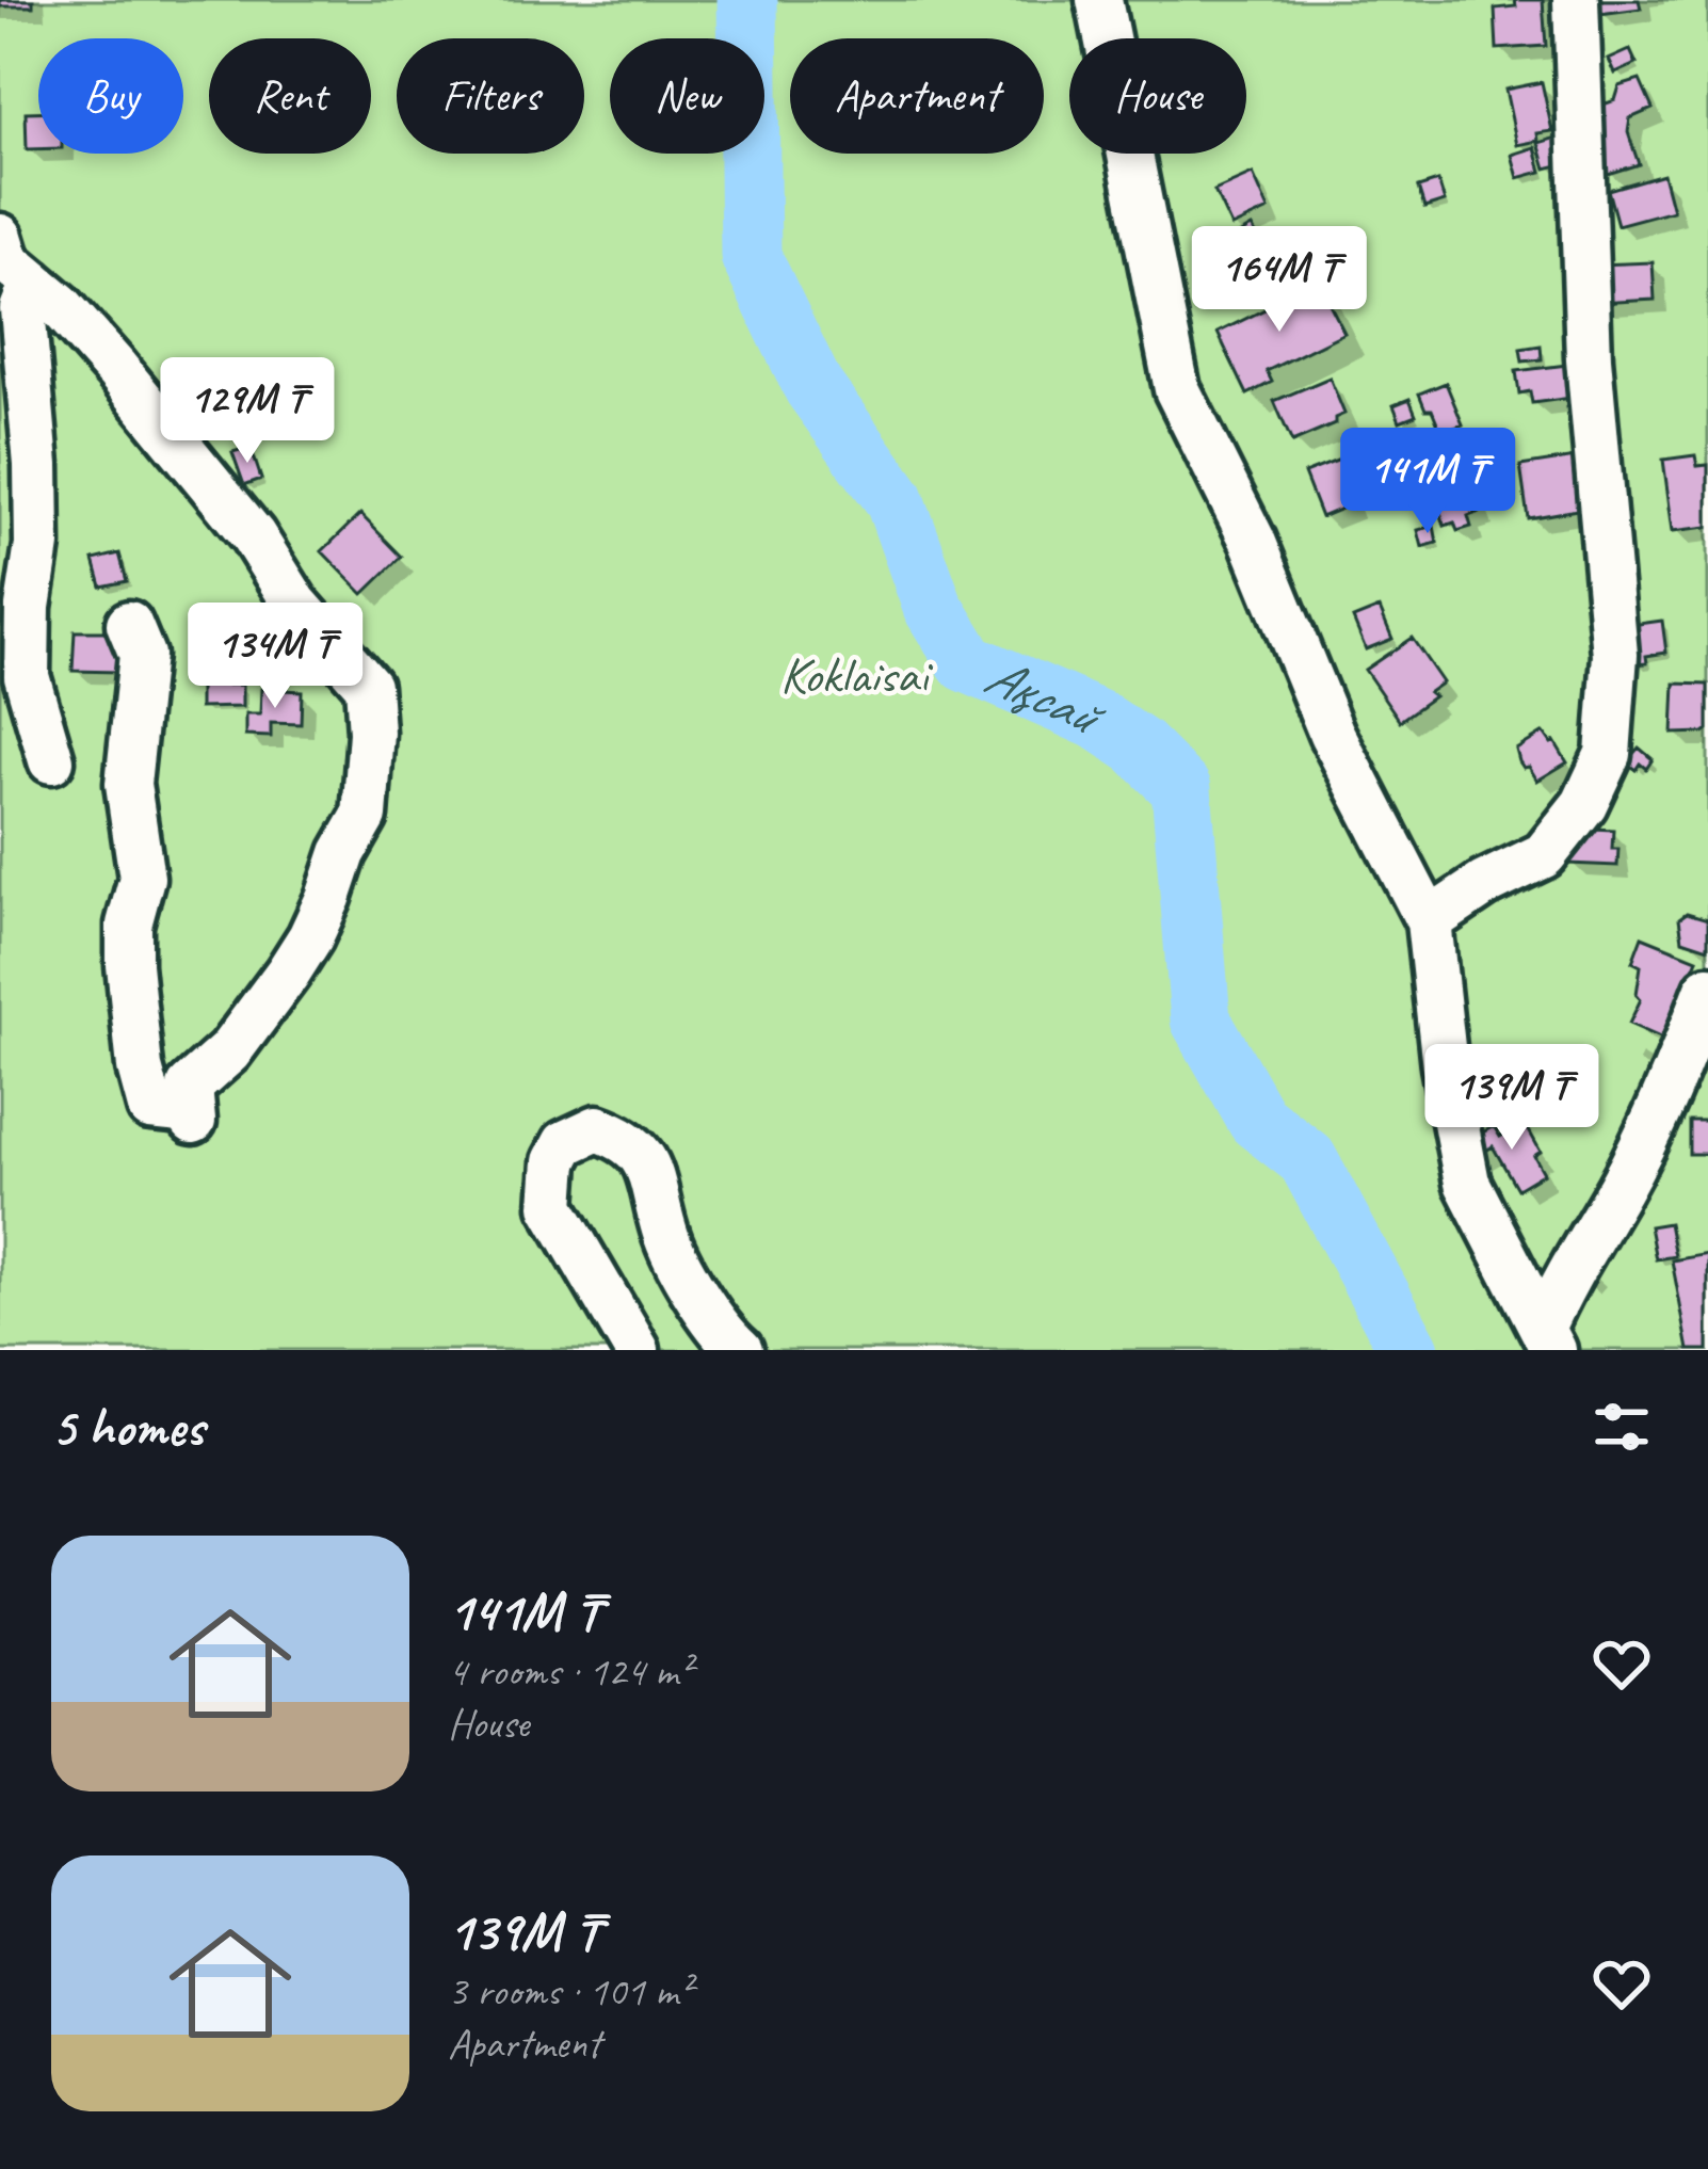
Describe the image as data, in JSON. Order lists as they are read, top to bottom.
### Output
{
  "water": ["Ақсай"],
  "parks": ["Koklaisai"],
  "page": {
    "chip": [
      "Buy",
      "Rent",
      "Filters",
      "New",
      "Apartment",
      "House"
    ],
    "price": [
      "164M ₸",
      "129M ₸",
      "141M ₸",
      "134M ₸",
      "139M ₸"
    ],
    "heading": "5 homes",
    "list": [
      {
        "name": "141M ₸",
        "note": "4 rooms · 124 m² · House"
      },
      {
        "name": "139M ₸",
        "note": "3 rooms · 101 m² · Apartment"
      }
    ]
  }
}
